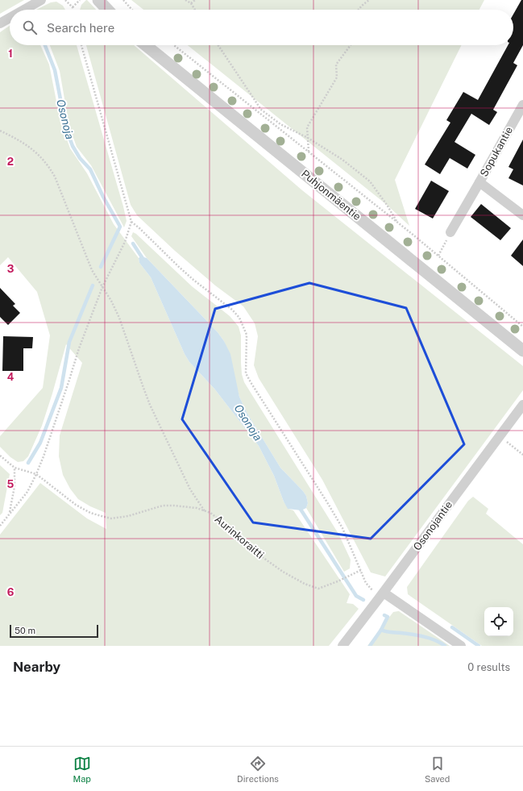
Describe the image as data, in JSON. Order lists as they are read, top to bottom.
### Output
{
  "streets": {
    "street": ["Sopukantie", "Puhjonmäentie", "Osonojantie"],
    "path": ["Aurinkoraitti"]
  },
  "water": ["Osonoja"],
  "scale_bar": "50 m",
  "page": {
    "search": "Search here",
    "scale": "50 m",
    "heading": ["Nearby", "0 results"],
    "nav": ["Map", "Directions", "Saved"]
  },
  "grid": {
    "rows": [
      "1",
      "2",
      "3",
      "4",
      "5",
      "6"
    ]
  }
}
